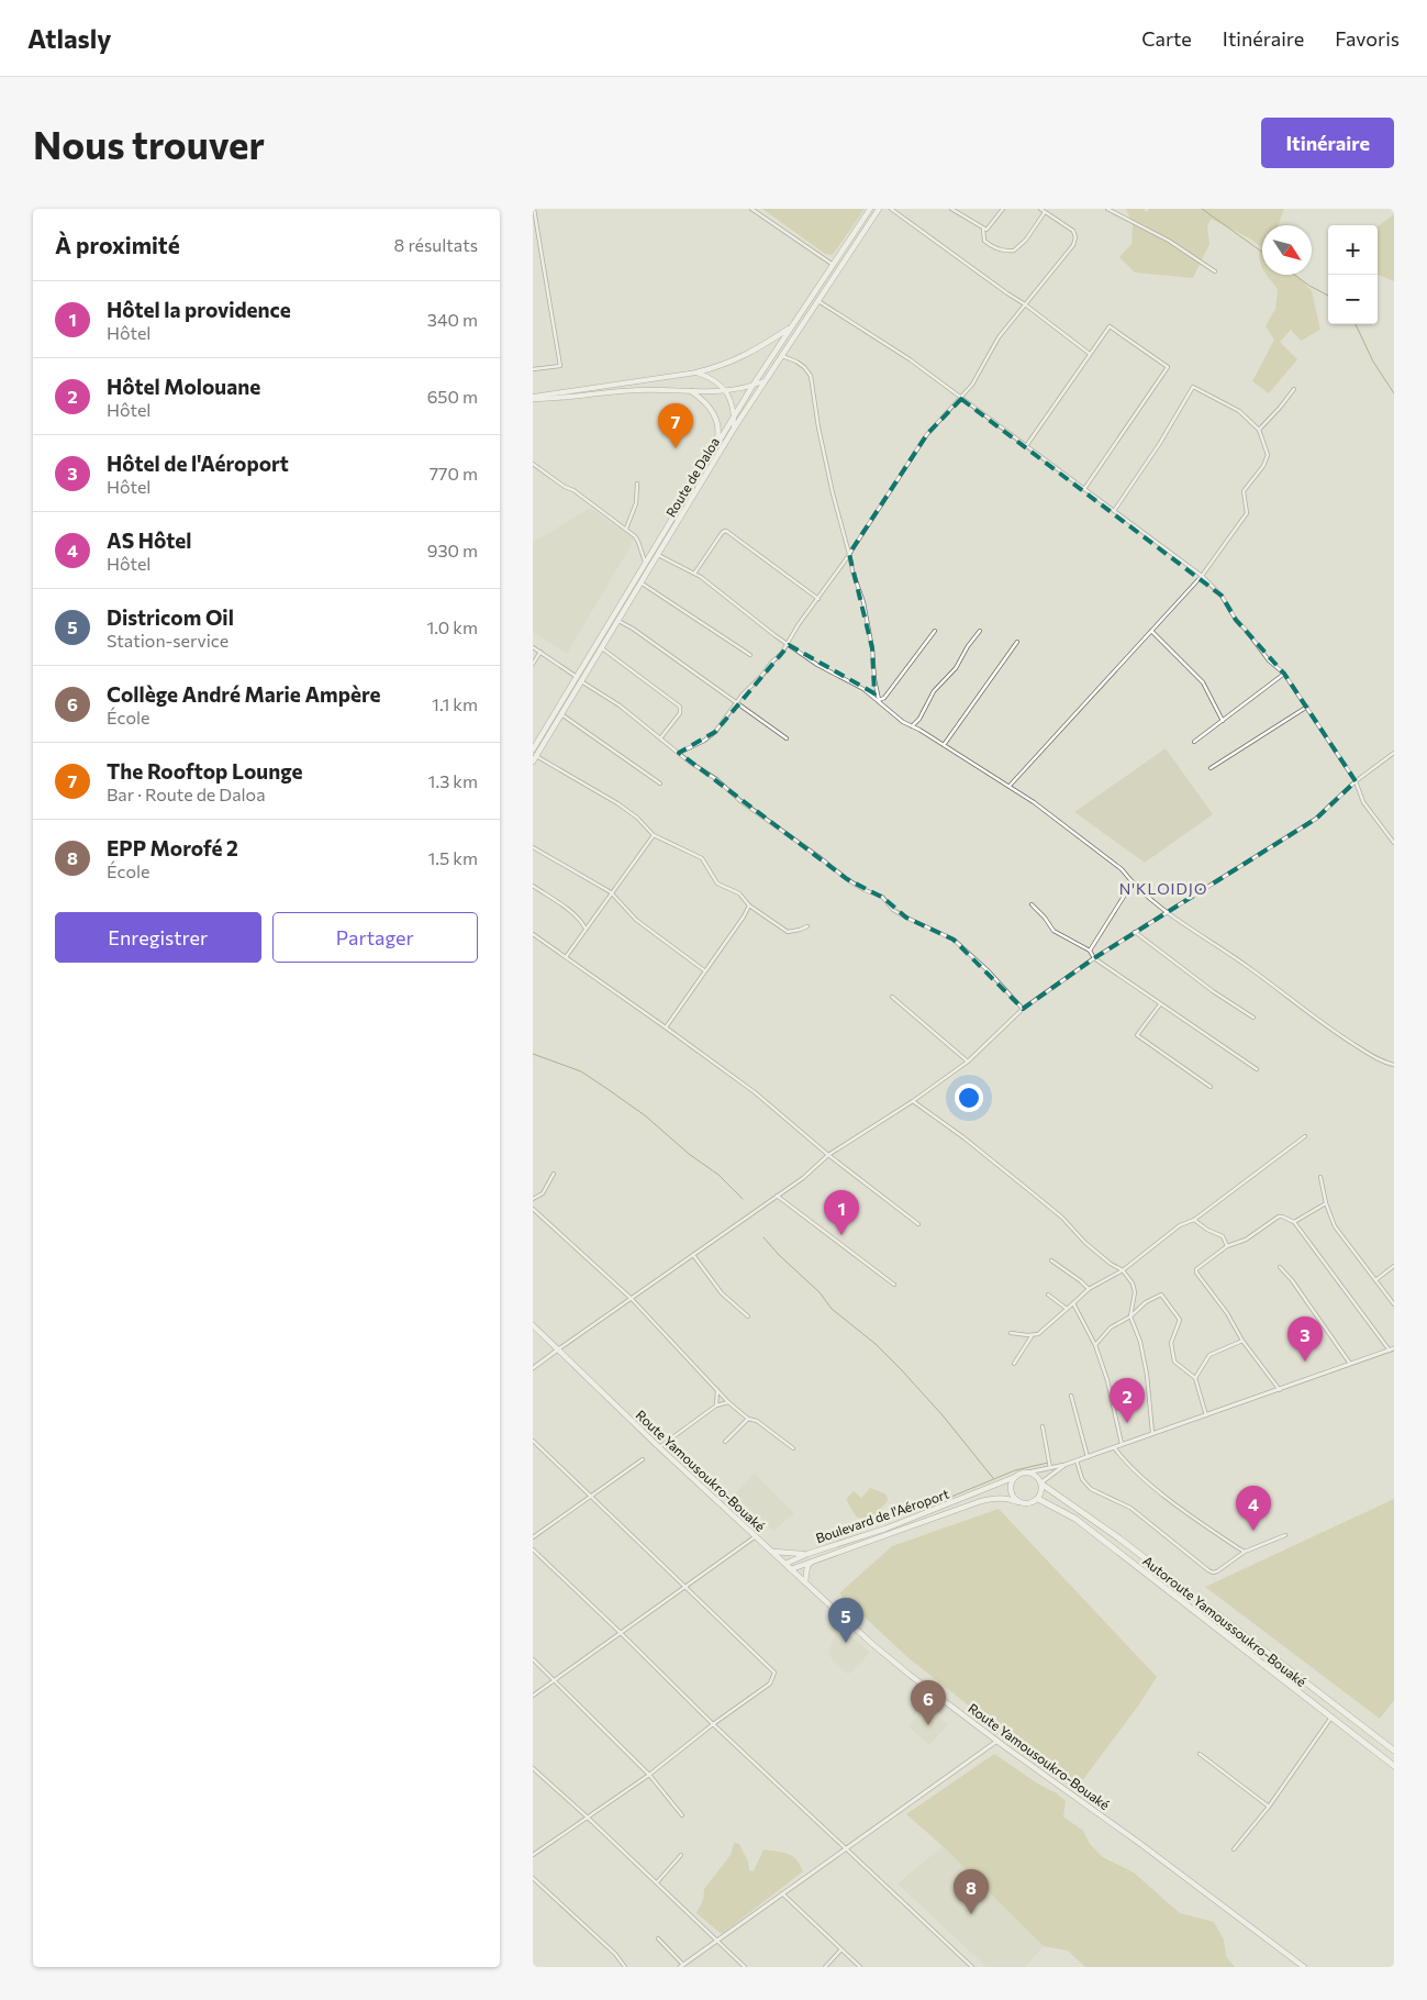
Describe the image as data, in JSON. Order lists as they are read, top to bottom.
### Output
{
  "streets": {
    "highway": ["Autoroute Yamoussoukro-Bouaké"],
    "main road": ["Route de Daloa", "Route Yamousoukro-Bouaké", "Boulevard de l'Aéroport"]
  },
  "crossings": [
    ["Route Yamousoukro-Bouaké", "Boulevard de l'Aéroport"],
    ["Boulevard de l'Aéroport", "Autoroute Yamoussoukro-Bouaké"]
  ],
  "districts": ["N'KLOIDJO"],
  "north": "bottom right",
  "page": {
    "header": "Atlasly",
    "nav": ["Carte", "Itinéraire", "Favoris"],
    "buttons": [
      "Itinéraire",
      ["Enregistrer", "Partager"]
    ],
    "title": "Nous trouver",
    "heading": ["À proximité", "8 résultats"],
    "map_buttons": ["+", "−"],
    "list": [
      {
        "mark": "1",
        "name": "Hôtel la providence",
        "note": "Hôtel",
        "value": "340 m"
      },
      {
        "mark": "2",
        "name": "Hôtel Molouane",
        "note": "Hôtel",
        "value": "650 m"
      },
      {
        "mark": "3",
        "name": "Hôtel de l'Aéroport",
        "note": "Hôtel",
        "value": "770 m"
      },
      {
        "mark": "4",
        "name": "AS Hôtel",
        "note": "Hôtel",
        "value": "930 m"
      },
      {
        "mark": "5",
        "name": "Districom Oil",
        "note": "Station-service",
        "value": "1.0 km"
      },
      {
        "mark": "6",
        "name": "Collège André Marie Ampère",
        "note": "École",
        "value": "1.1 km"
      },
      {
        "mark": "7",
        "name": "The Rooftop Lounge",
        "note": "Bar · Route de Daloa",
        "value": "1.3 km"
      },
      {
        "mark": "8",
        "name": "EPP Morofé 2",
        "note": "École",
        "value": "1.5 km"
      }
    ],
    "pins": [
      "7",
      "1",
      "3",
      "2",
      "4",
      "5",
      "6",
      "8"
    ]
  }
}
